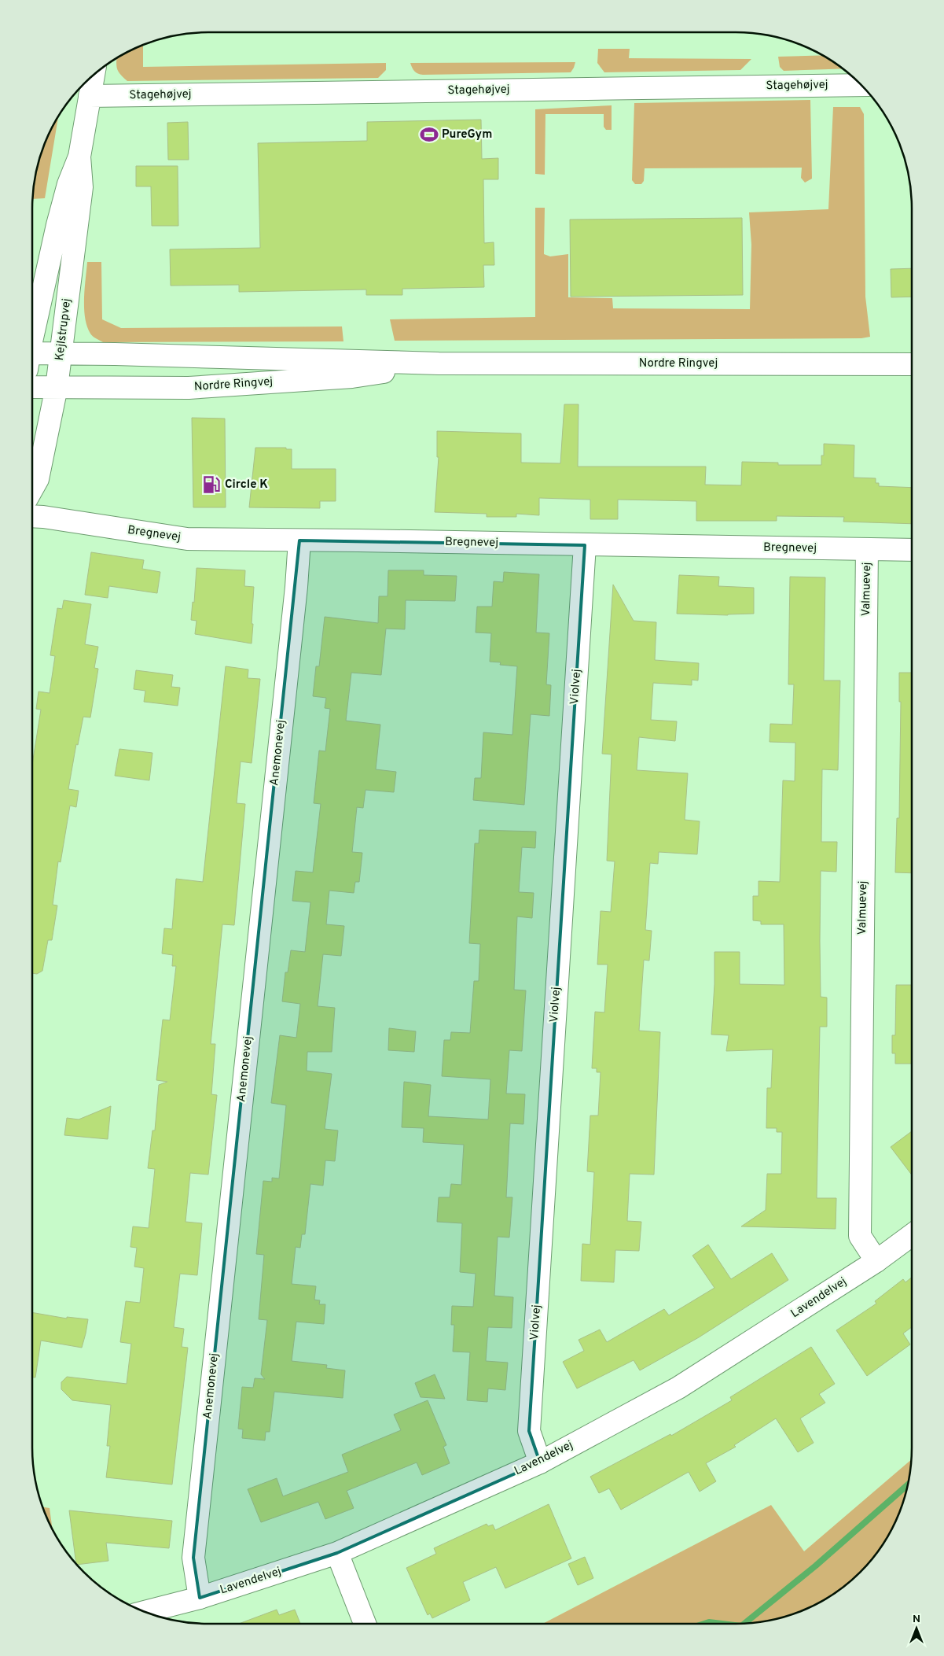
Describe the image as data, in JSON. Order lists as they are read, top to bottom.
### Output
{
  "streets": {
    "street": [
      "Stagehøjvej",
      "Kejlstrupvej",
      "Nordre Ringvej",
      "Bregnevej",
      "Valmuevej",
      "Violvej",
      "Anemonevej",
      "Lavendelvej"
    ]
  },
  "crossings": [
    ["Stagehøjvej", "Kejlstrupvej"],
    ["Kejlstrupvej", "Nordre Ringvej"],
    ["Bregnevej", "Valmuevej"],
    ["Bregnevej", "Violvej"],
    ["Bregnevej", "Anemonevej"],
    ["Valmuevej", "Lavendelvej"],
    ["Violvej", "Lavendelvej"],
    ["Anemonevej", "Lavendelvej"]
  ],
  "places": {
    "sports": ["PureGym"],
    "fuel station": ["Circle K"]
  },
  "north": "top"
}
